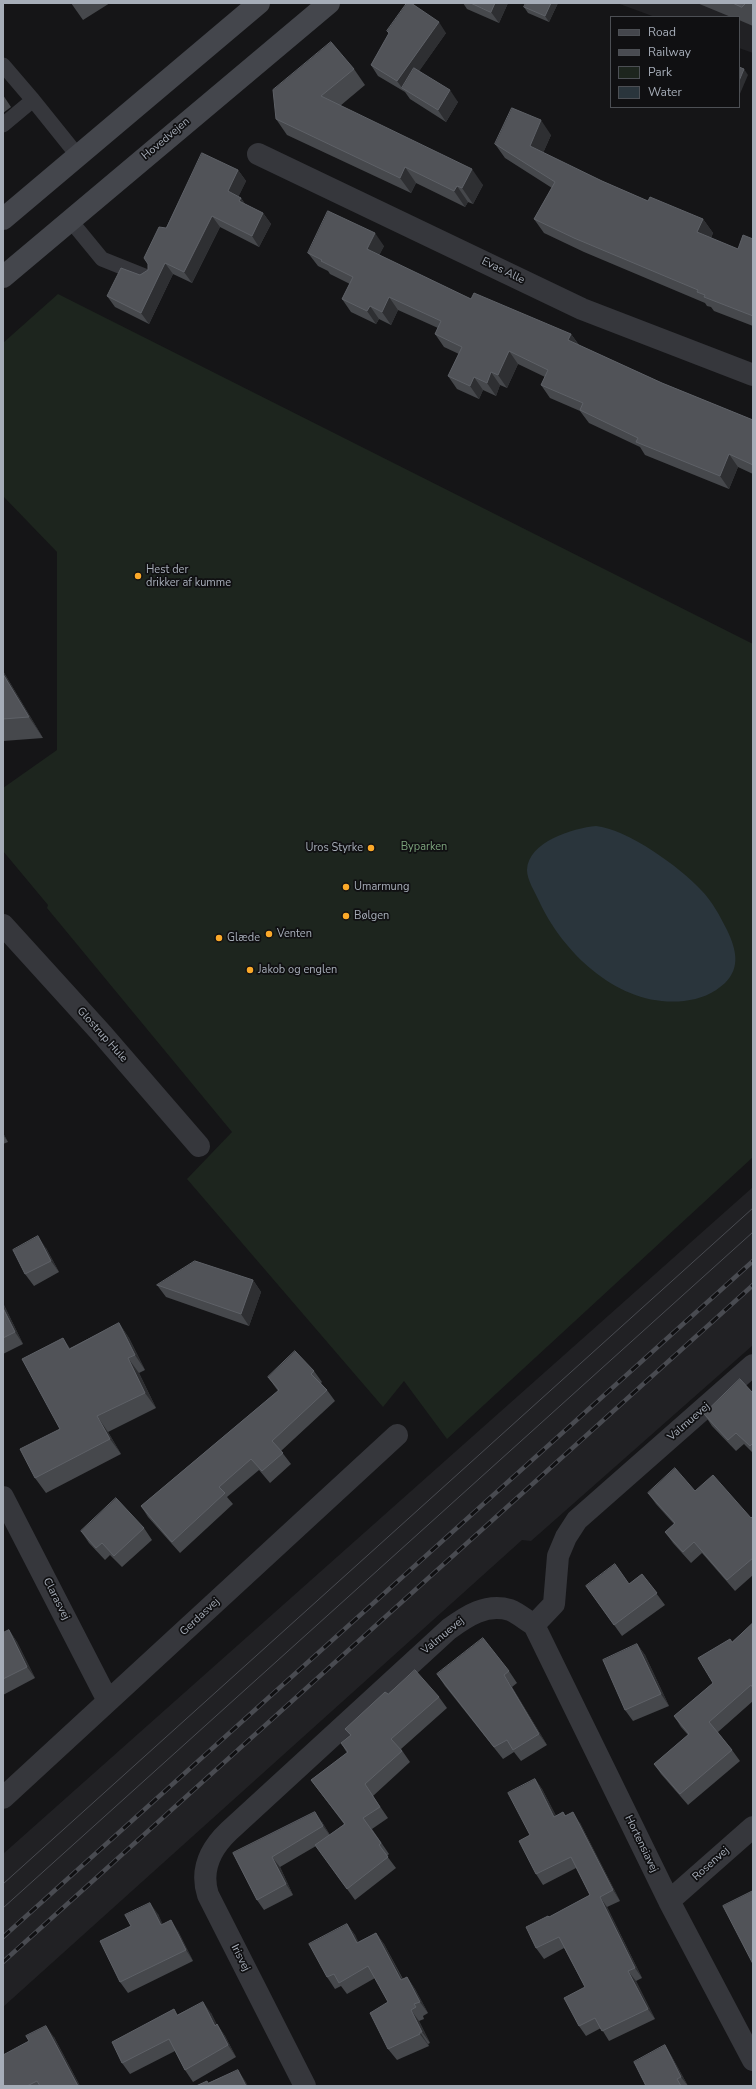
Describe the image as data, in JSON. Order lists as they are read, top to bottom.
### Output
{
  "streets": {
    "main road": ["Hovedvejen"],
    "street": [
      "Evas Alle",
      "Glostrup Hule",
      "Valmuevej",
      "Clarasvej",
      "Gerdasvej",
      "Hortensiavej",
      "Rosenvej",
      "Irisvej"
    ]
  },
  "crossings": [
    ["Valmuevej", "Hortensiavej"],
    ["Valmuevej", "Irisvej"],
    ["Clarasvej", "Gerdasvej"],
    ["Hortensiavej", "Rosenvej"]
  ],
  "parks": ["Byparken"],
  "places": [
    "Hest der drikker af kumme",
    "Uros Styrke",
    "Umarmung",
    "Bølgen",
    "Venten",
    "Glæde",
    "Jakob og englen"
  ],
  "legend": [
    "Road",
    "Railway",
    "Park",
    "Water"
  ]
}
